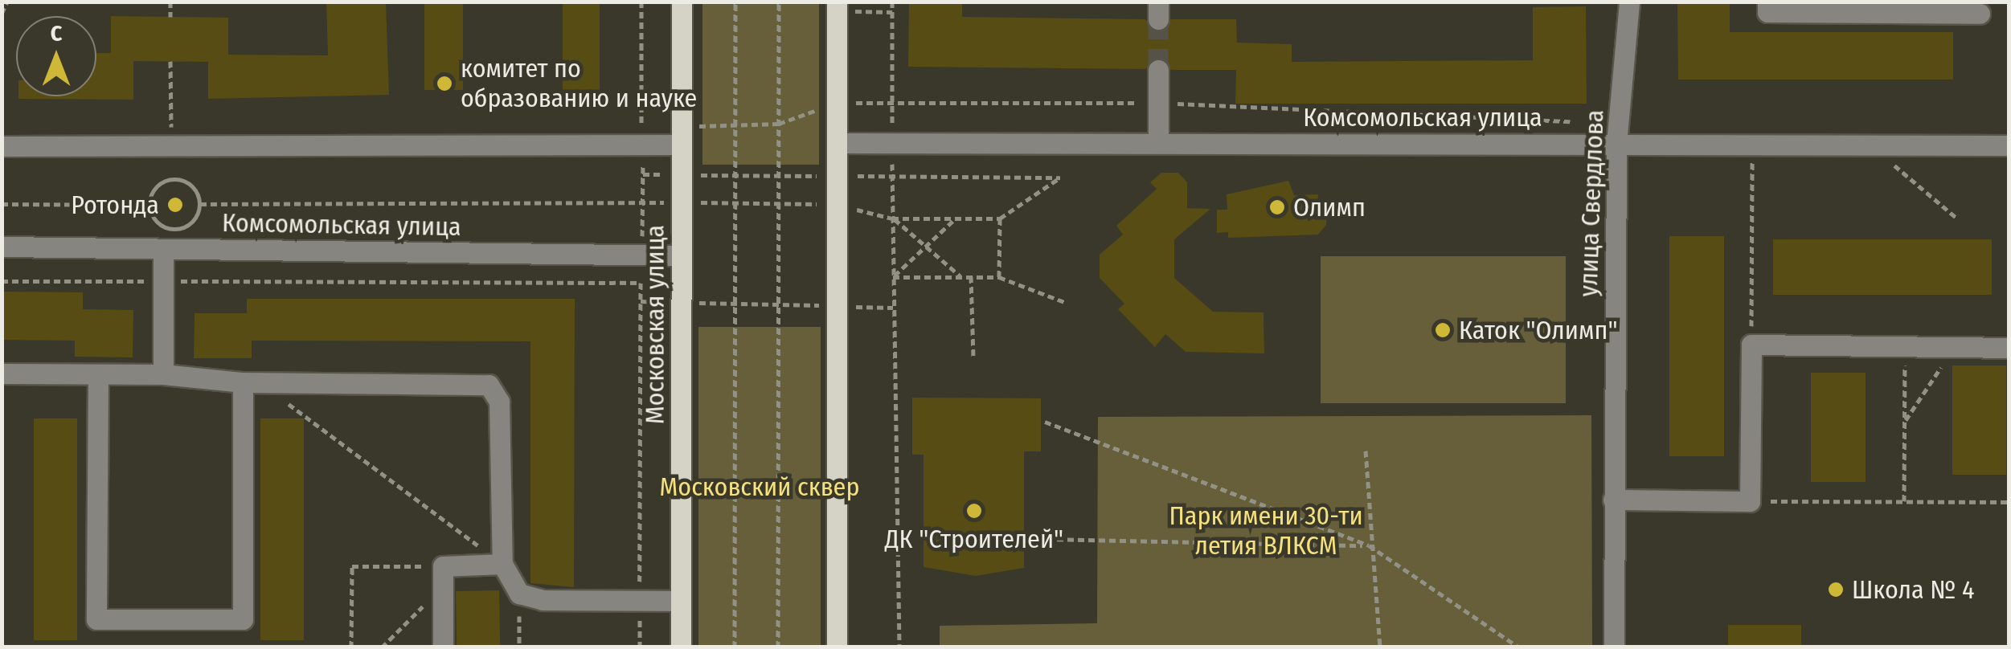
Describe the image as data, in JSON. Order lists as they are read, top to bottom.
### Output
{
  "streets": {
    "main road": ["Московская улица"],
    "street": ["Комсомольская улица", "улица Свердлова"]
  },
  "crossings": [
    ["Комсомольская улица", "улица Свердлова"],
    ["Комсомольская улица", "Московская улица"]
  ],
  "parks": ["Московский сквер", "Парк имени 30-ти летия ВЛКСМ"],
  "places": [
    "комитет по образованию и науке",
    "Ротонда",
    "Олимп",
    "Каток \"Олимп\"",
    "ДК \"Строителей\"",
    "Школа № 4"
  ],
  "north": "top"
}
